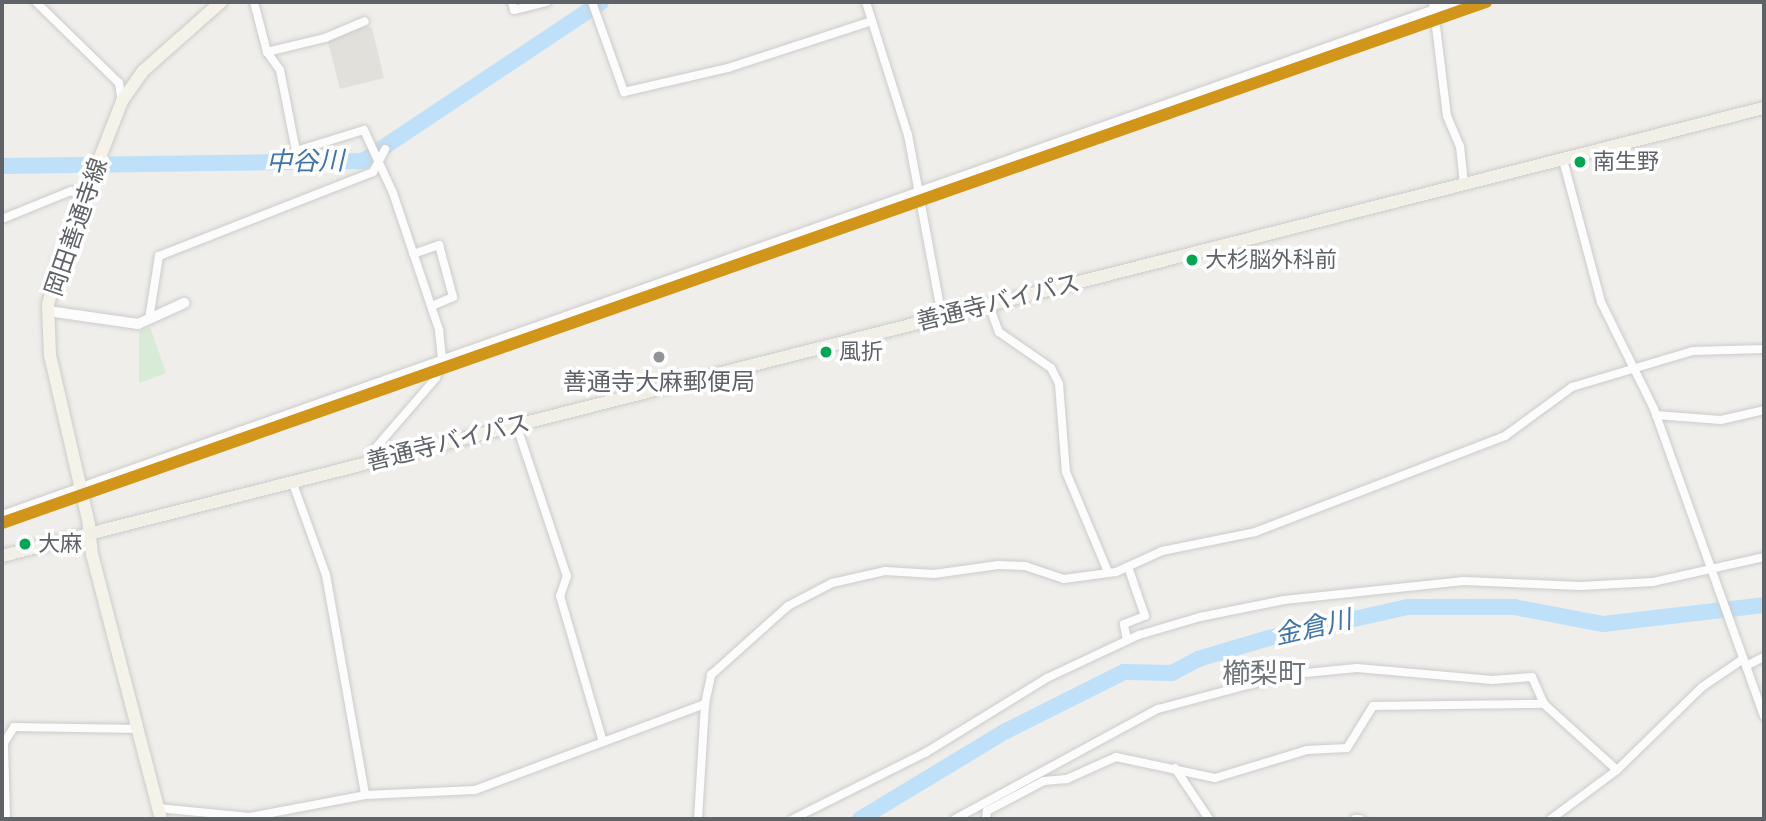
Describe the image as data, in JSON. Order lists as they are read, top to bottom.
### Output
{
  "streets": {
    "highway": ["善通寺バイパス"],
    "main road": ["岡田善通寺線"]
  },
  "crossings": [
    ["岡田善通寺線", "善通寺バイパス"]
  ],
  "districts": ["櫛梨町"],
  "water": ["中谷川", "金倉川"],
  "places": [
    "南生野",
    "大杉脳外科前",
    "風折",
    "善通寺大麻郵便局",
    "大麻"
  ]
}
